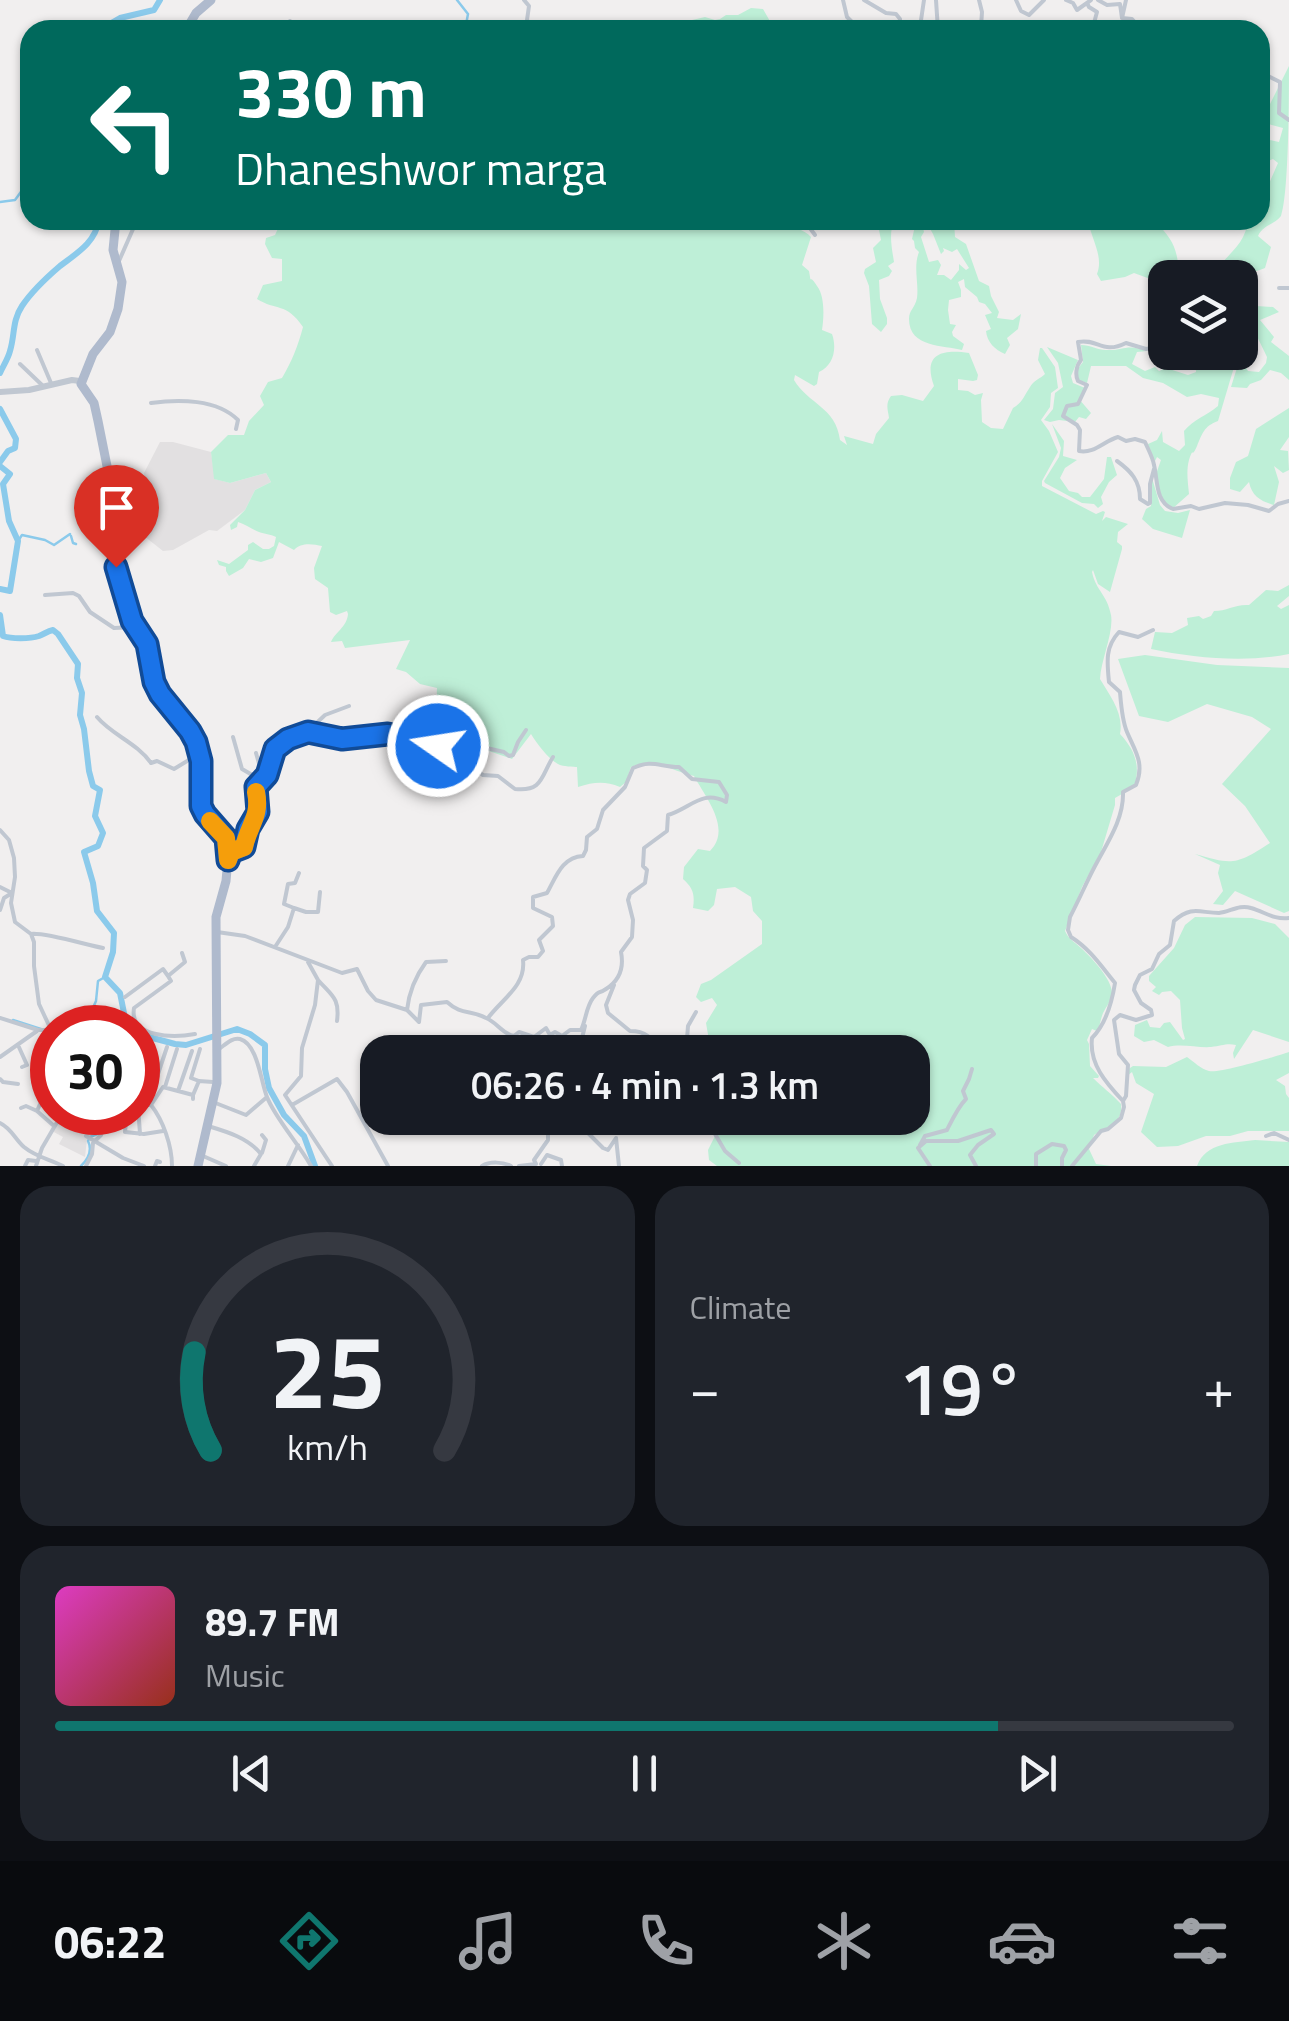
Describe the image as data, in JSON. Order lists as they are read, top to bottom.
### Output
{
  "page": {
    "turn": ["330 m", "Dhaneshwor marga"],
    "limit": "30",
    "trip": "06:26 · 4 min · 1.3 km",
    "tile": "Climate",
    "heat": ["−", "19°", "+"],
    "song": ["89.7 FM", "Music"],
    "tabs": "06:22",
    "gauge": ["25", "km/h"]
  }
}
